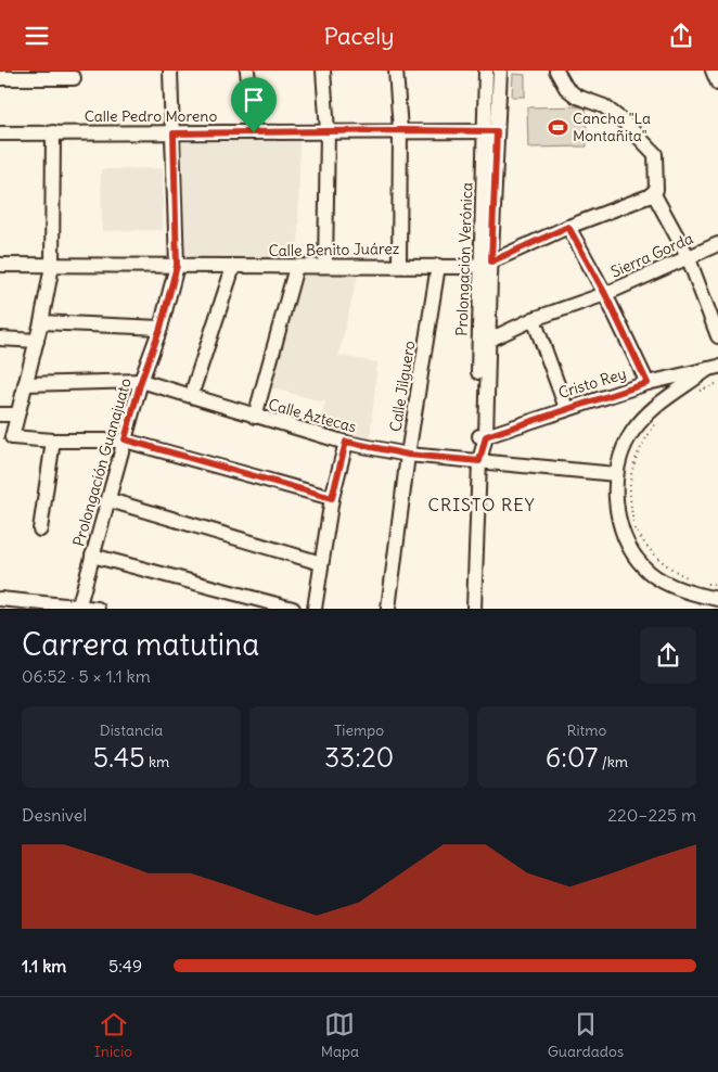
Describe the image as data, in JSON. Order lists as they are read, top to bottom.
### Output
{
  "streets": {
    "street": [
      "Calle Pedro Moreno",
      "Calle Benito Juárez",
      "Sierra Gorda",
      "Prolongación Verónica",
      "Cristo Rey",
      "Calle Jilguero",
      "Calle Aztecas",
      "Prolongación Guanajuato"
    ]
  },
  "crossings": [
    ["Calle Pedro Moreno", "Prolongación Verónica"],
    ["Calle Pedro Moreno", "Prolongación Guanajuato"],
    ["Calle Benito Juárez", "Prolongación Verónica"],
    ["Calle Benito Juárez", "Calle Jilguero"],
    ["Calle Benito Juárez", "Prolongación Guanajuato"],
    ["Sierra Gorda", "Prolongación Verónica"],
    ["Prolongación Verónica", "Cristo Rey"],
    ["Prolongación Verónica", "Calle Aztecas"],
    ["Calle Jilguero", "Calle Aztecas"],
    ["Calle Aztecas", "Prolongación Guanajuato"]
  ],
  "districts": ["CRISTO REY"],
  "places": {
    "sports": ["Cancha \"La Montañita\""]
  },
  "page": {
    "header": "Pacely",
    "heading": ["Carrera matutina", "06:52 · 5 × 1.1 km"],
    "stats": [
      ["Distancia", "5.45 km"],
      ["Tiempo", "33:20"],
      ["Ritmo", "6:07 /km"]
    ],
    "chart": ["Desnivel", "220–225 m"],
    "list": [
      {
        "name": "1.1 km",
        "note": "5:49"
      }
    ],
    "tabs": ["Inicio", "Mapa", "Guardados"]
  }
}
